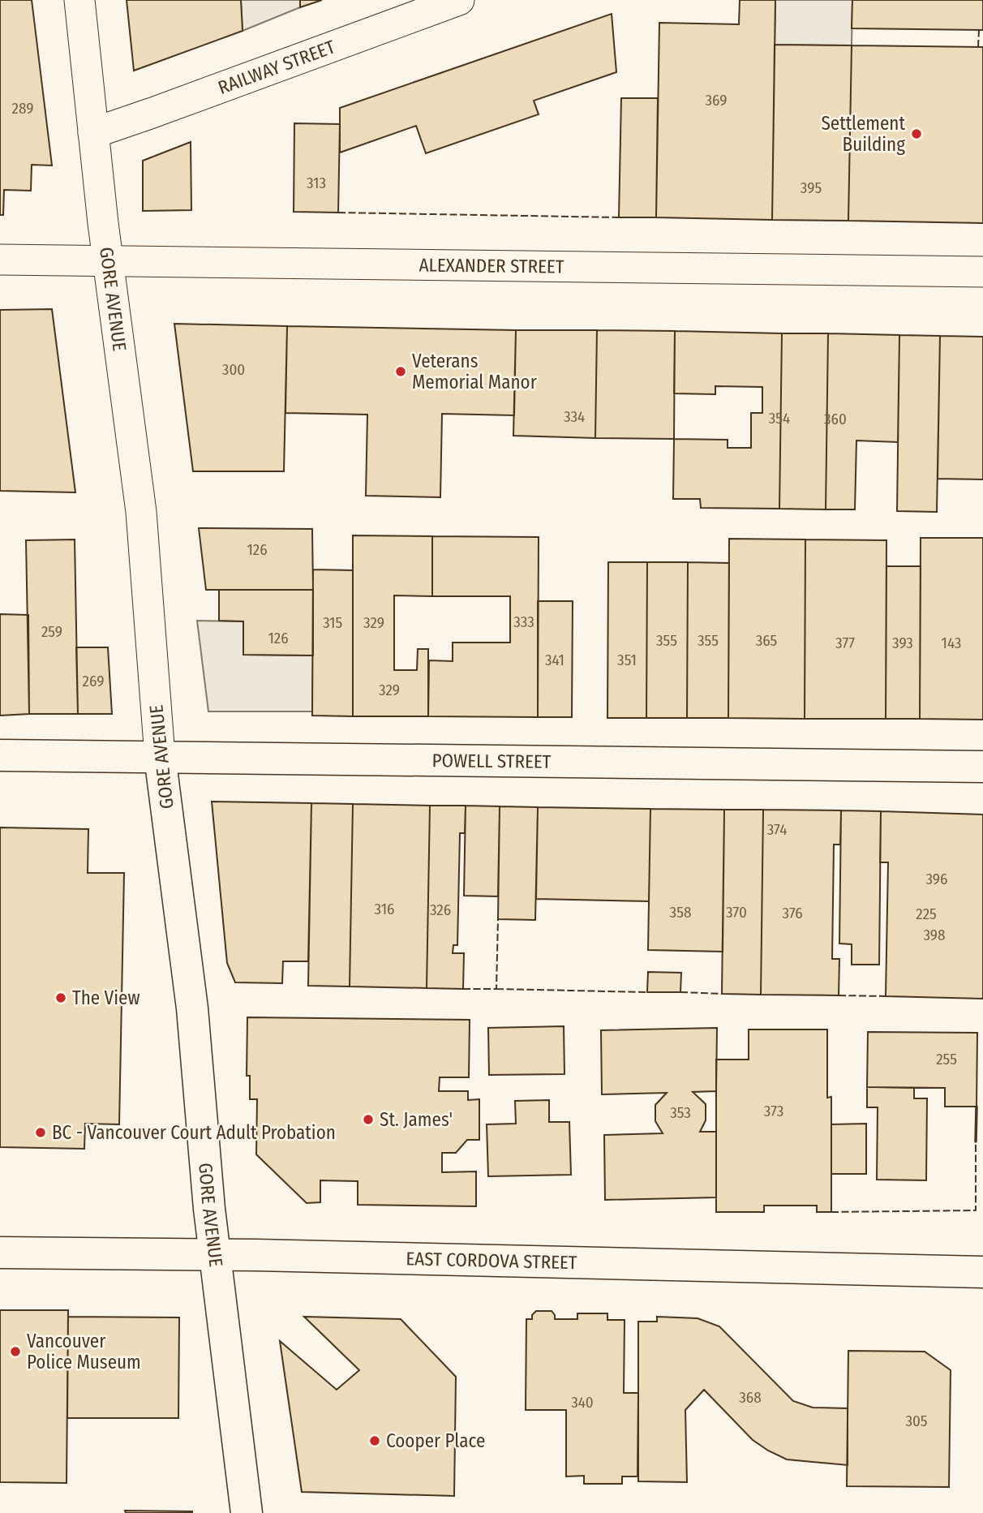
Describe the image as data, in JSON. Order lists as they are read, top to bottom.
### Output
{
  "streets": {
    "main road": ["GORE AVENUE", "POWELL STREET", "EAST CORDOVA STREET"],
    "street": ["RAILWAY STREET", "ALEXANDER STREET"]
  },
  "crossings": [
    ["RAILWAY STREET", "GORE AVENUE"],
    ["ALEXANDER STREET", "GORE AVENUE"],
    ["GORE AVENUE", "POWELL STREET"],
    ["GORE AVENUE", "EAST CORDOVA STREET"]
  ],
  "places": [
    "Settlement Building",
    "Veterans Memorial Manor",
    "The View",
    "St. James'",
    "BC - Vancouver Court Adult Probation",
    "Vancouver Police Museum",
    "Cooper Place"
  ],
  "house_numbers": [
    "369",
    "289",
    "313",
    "395",
    "300",
    "334",
    "354",
    "360",
    "126",
    "333",
    "315",
    "329",
    "259",
    "126",
    "355",
    "355",
    "365",
    "377",
    "393",
    "143",
    "341",
    "351",
    "269",
    "329",
    "374",
    "396",
    "316",
    "326",
    "358",
    "370",
    "376",
    "225",
    "398",
    "255",
    "373",
    "353",
    "368",
    "340",
    "305"
  ]
}
